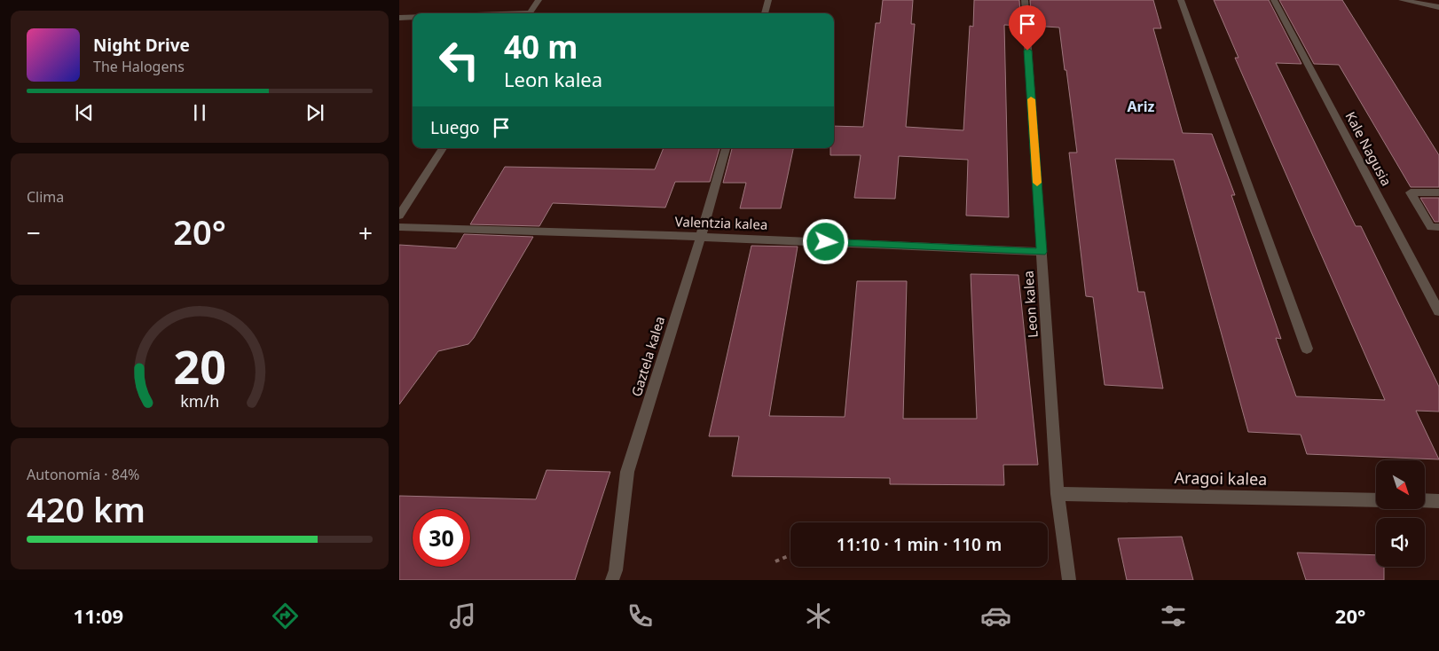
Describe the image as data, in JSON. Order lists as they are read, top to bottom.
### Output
{
  "streets": {
    "street": [
      "Kale Nagusia",
      "Valentzia kalea",
      "Leon kalea",
      "Gaztela kalea",
      "Aragoi kalea"
    ]
  },
  "crossings": [
    ["Valentzia kalea", "Leon kalea"],
    ["Valentzia kalea", "Gaztela kalea"],
    ["Leon kalea", "Aragoi kalea"]
  ],
  "districts": ["Ariz"],
  "north": "bottom right",
  "page": {
    "turn": ["40 m", "Leon kalea"],
    "song": ["Night Drive", "The Halogens"],
    "then": "Luego",
    "tile": [
      "Clima",
      ["Autonomía · 84%", "420 km"]
    ],
    "heat": ["−", "20°", "+"],
    "limit": "30",
    "trip": "11:10 · 1 min · 110 m",
    "tabs": ["11:09", "20°"],
    "gauge": ["20", "km/h"]
  }
}
